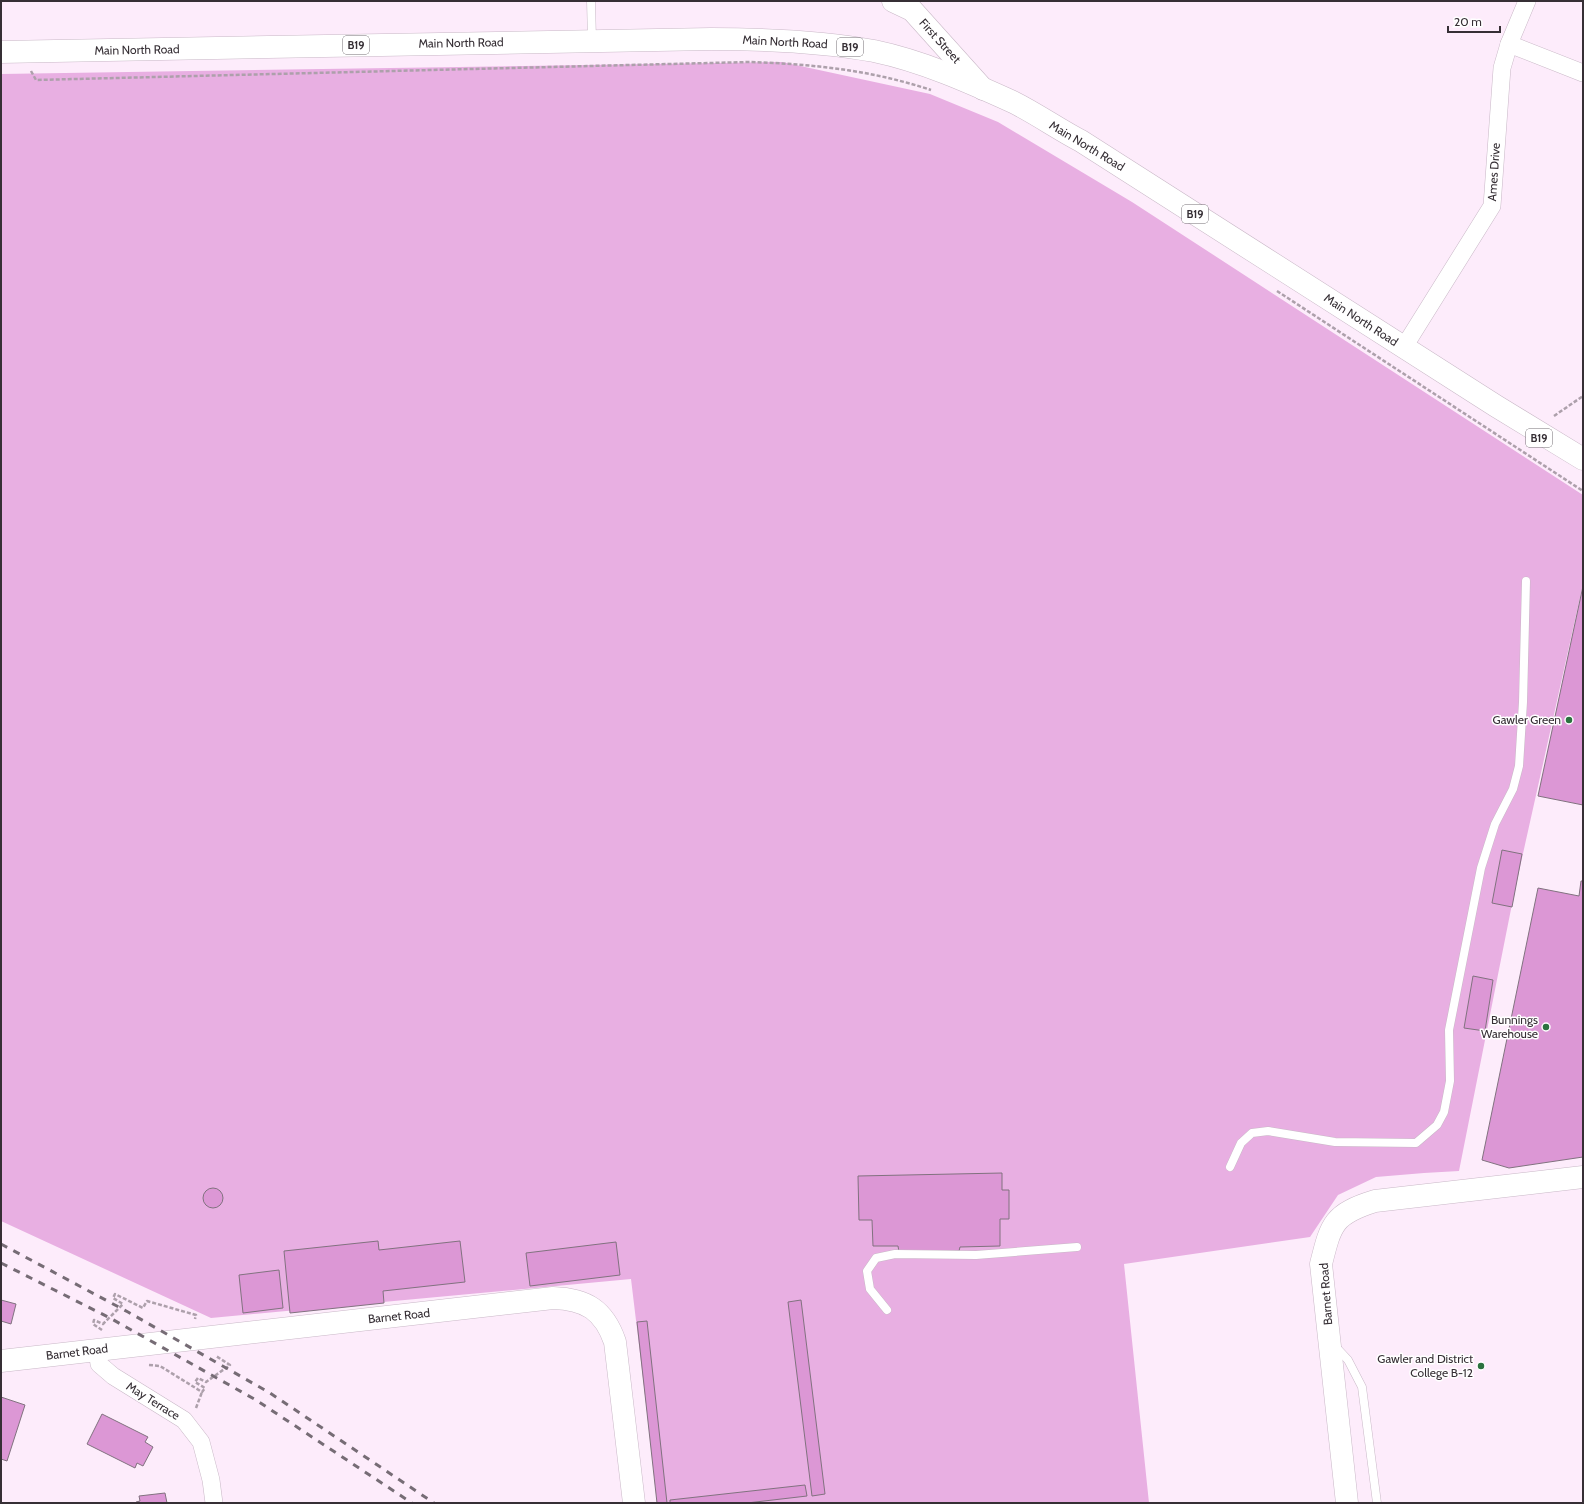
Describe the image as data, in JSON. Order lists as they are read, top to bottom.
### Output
{
  "streets": {
    "main road": [
      "First Street",
      "Main North Road",
      "B19",
      "Barnet Road"
    ],
    "street": ["Ames Drive", "May Terrace"]
  },
  "crossings": [
    ["First Street", "Main North Road"],
    ["Main North Road", "Ames Drive"],
    ["Barnet Road", "May Terrace"]
  ],
  "places": ["Gawler Green", "Bunnings Warehouse", "Gawler and District College B-12"],
  "scale_bar": "20 m"
}
